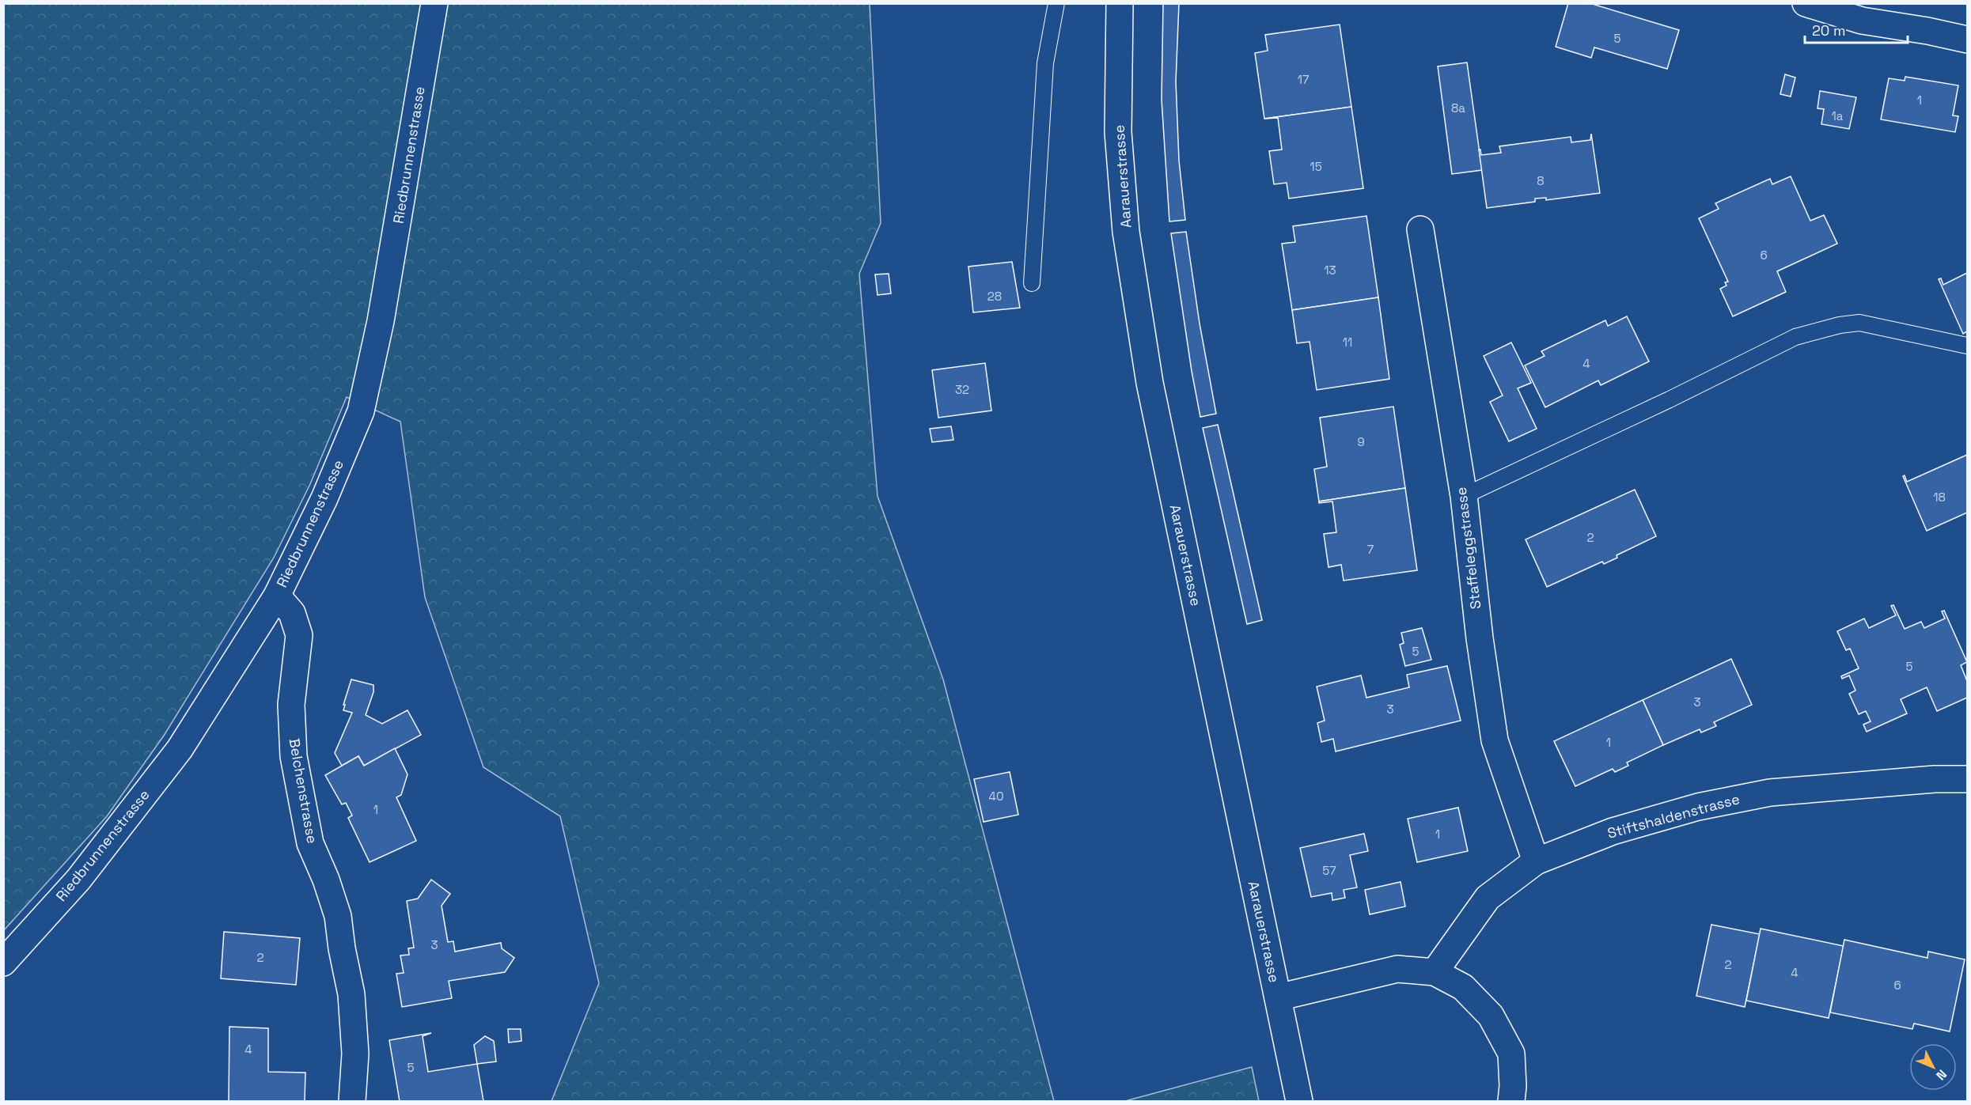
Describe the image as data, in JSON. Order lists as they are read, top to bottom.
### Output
{
  "streets": {
    "street": [
      "Riedbrunnenstrasse",
      "Aarauerstrasse",
      "Staffeleggstrasse",
      "Belchenstrasse",
      "Stiftshaldenstrasse"
    ]
  },
  "crossings": [
    ["Riedbrunnenstrasse", "Belchenstrasse"],
    ["Staffeleggstrasse", "Stiftshaldenstrasse"]
  ],
  "house_numbers": [
    "5",
    "17",
    "1",
    "8a",
    "1a",
    "15",
    "8",
    "6",
    "13",
    "28",
    "11",
    "4",
    "32",
    "9",
    "18",
    "2",
    "7",
    "5",
    "5",
    "3",
    "3",
    "1",
    "40",
    "1",
    "1",
    "57",
    "3",
    "2",
    "2",
    "4",
    "6",
    "4",
    "5"
  ],
  "scale_bar": "20 m",
  "north": "bottom right"
}
